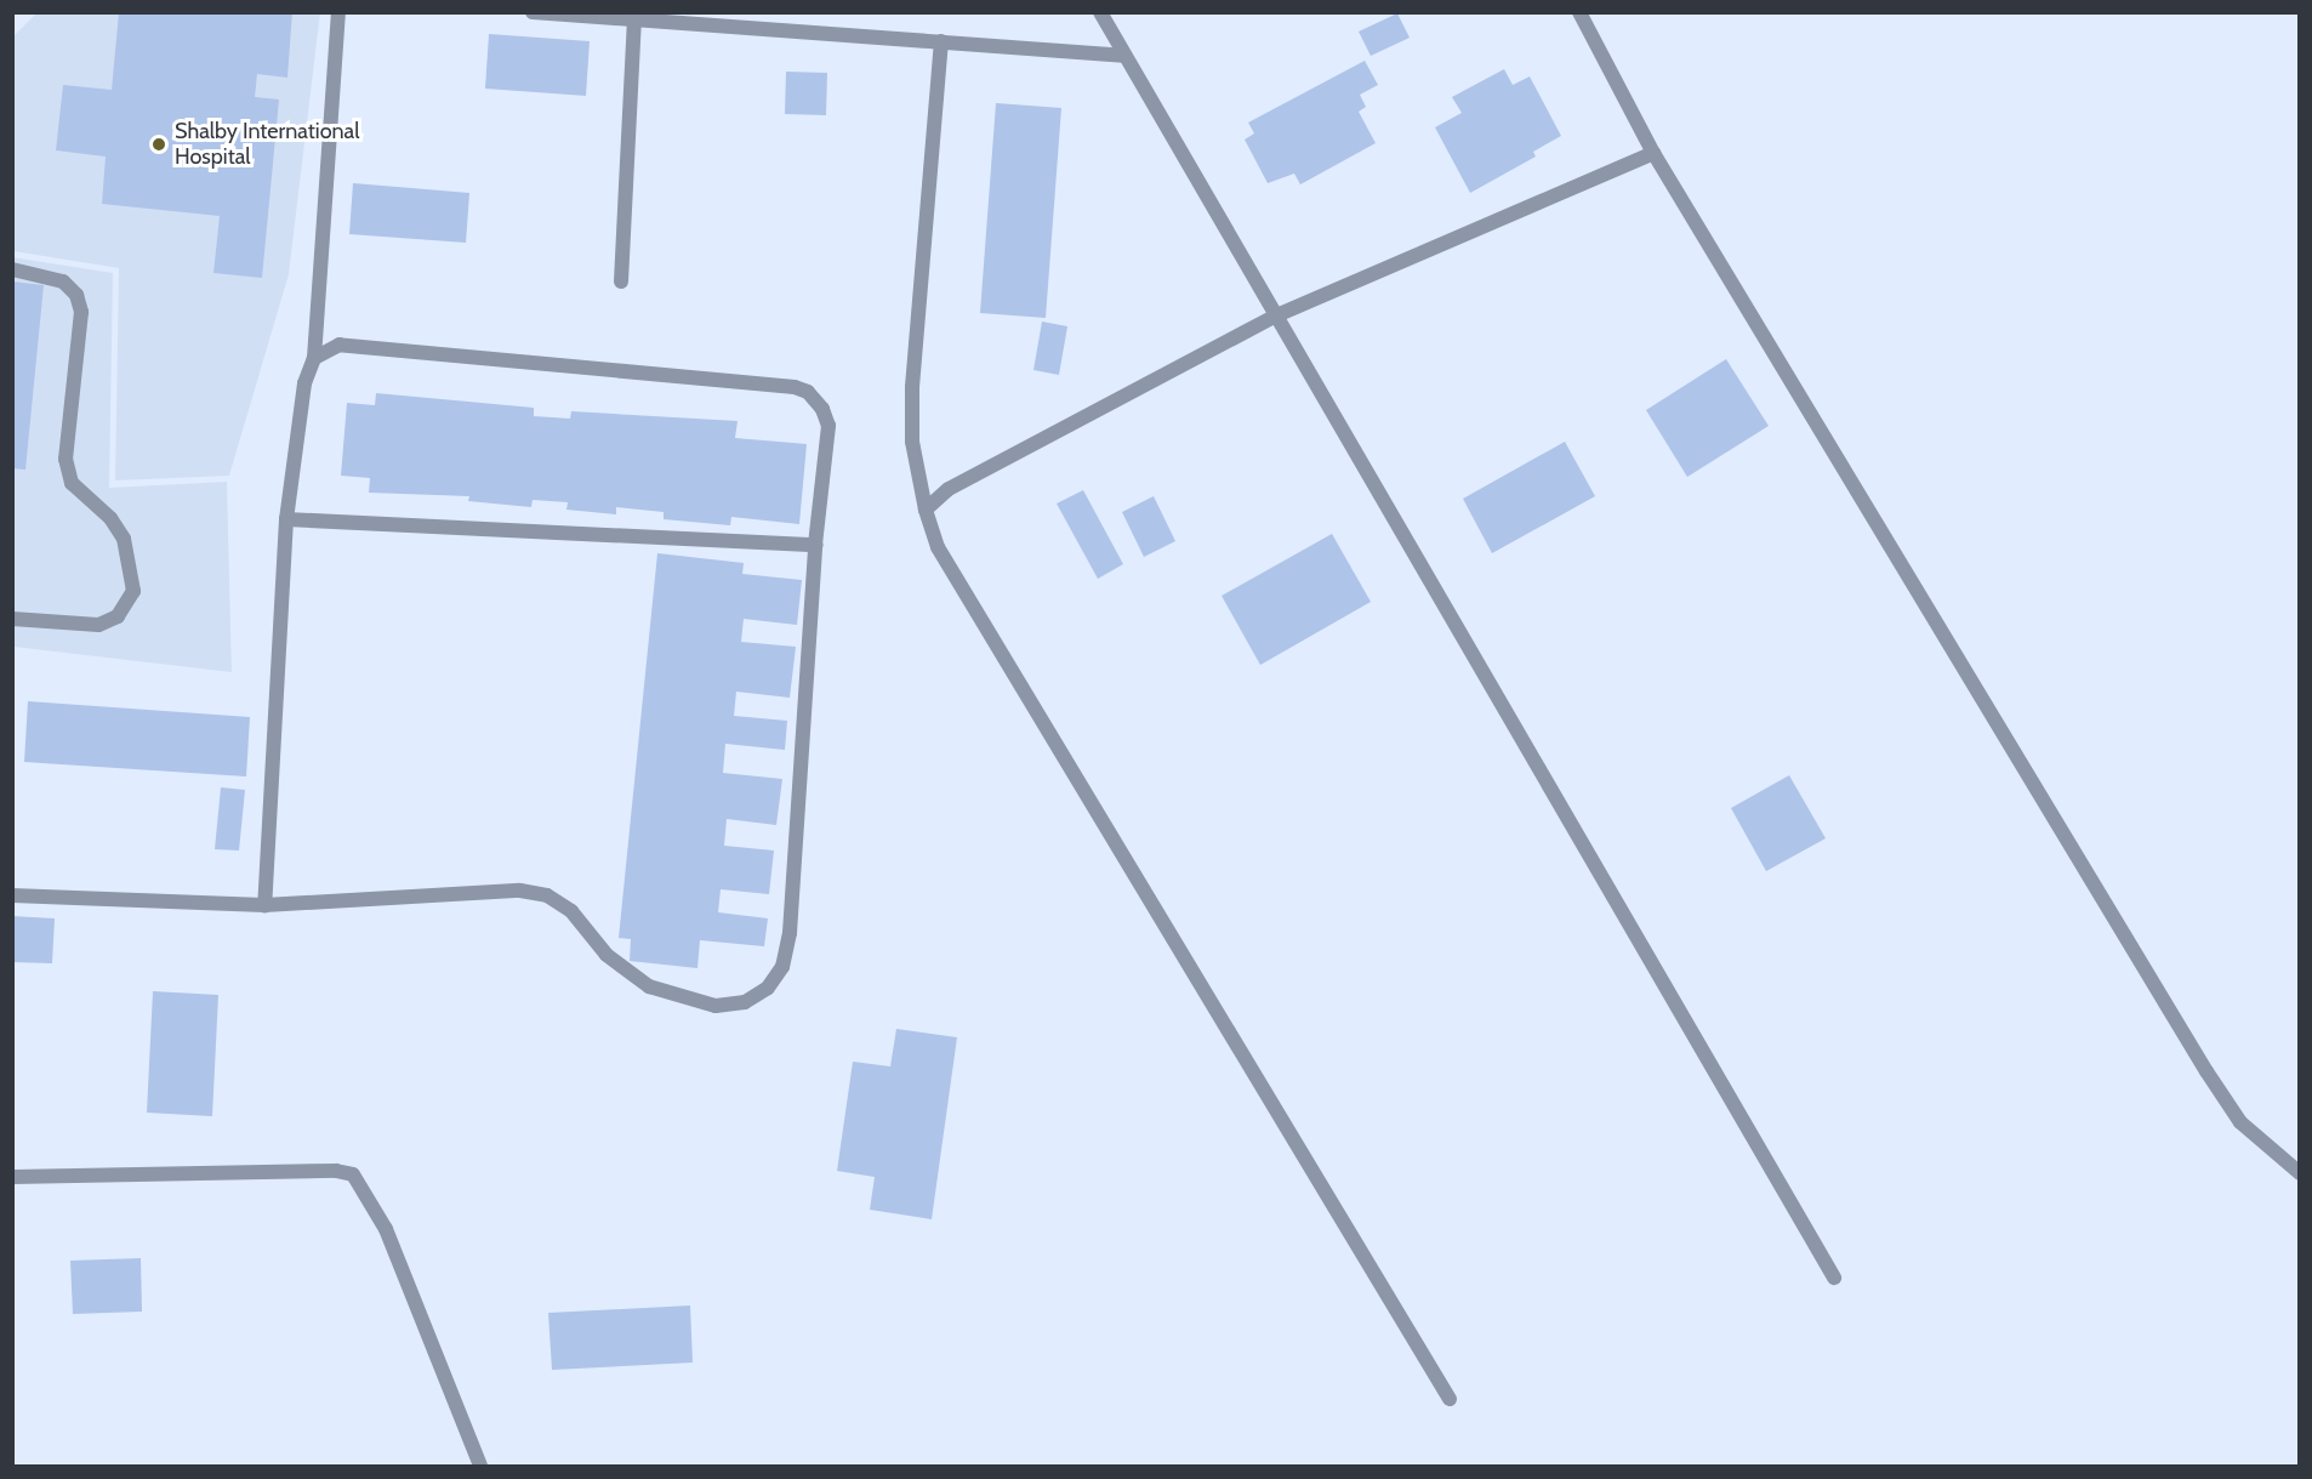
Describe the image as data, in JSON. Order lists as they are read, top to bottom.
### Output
{
  "places": ["Shalby International Hospital"]
}
